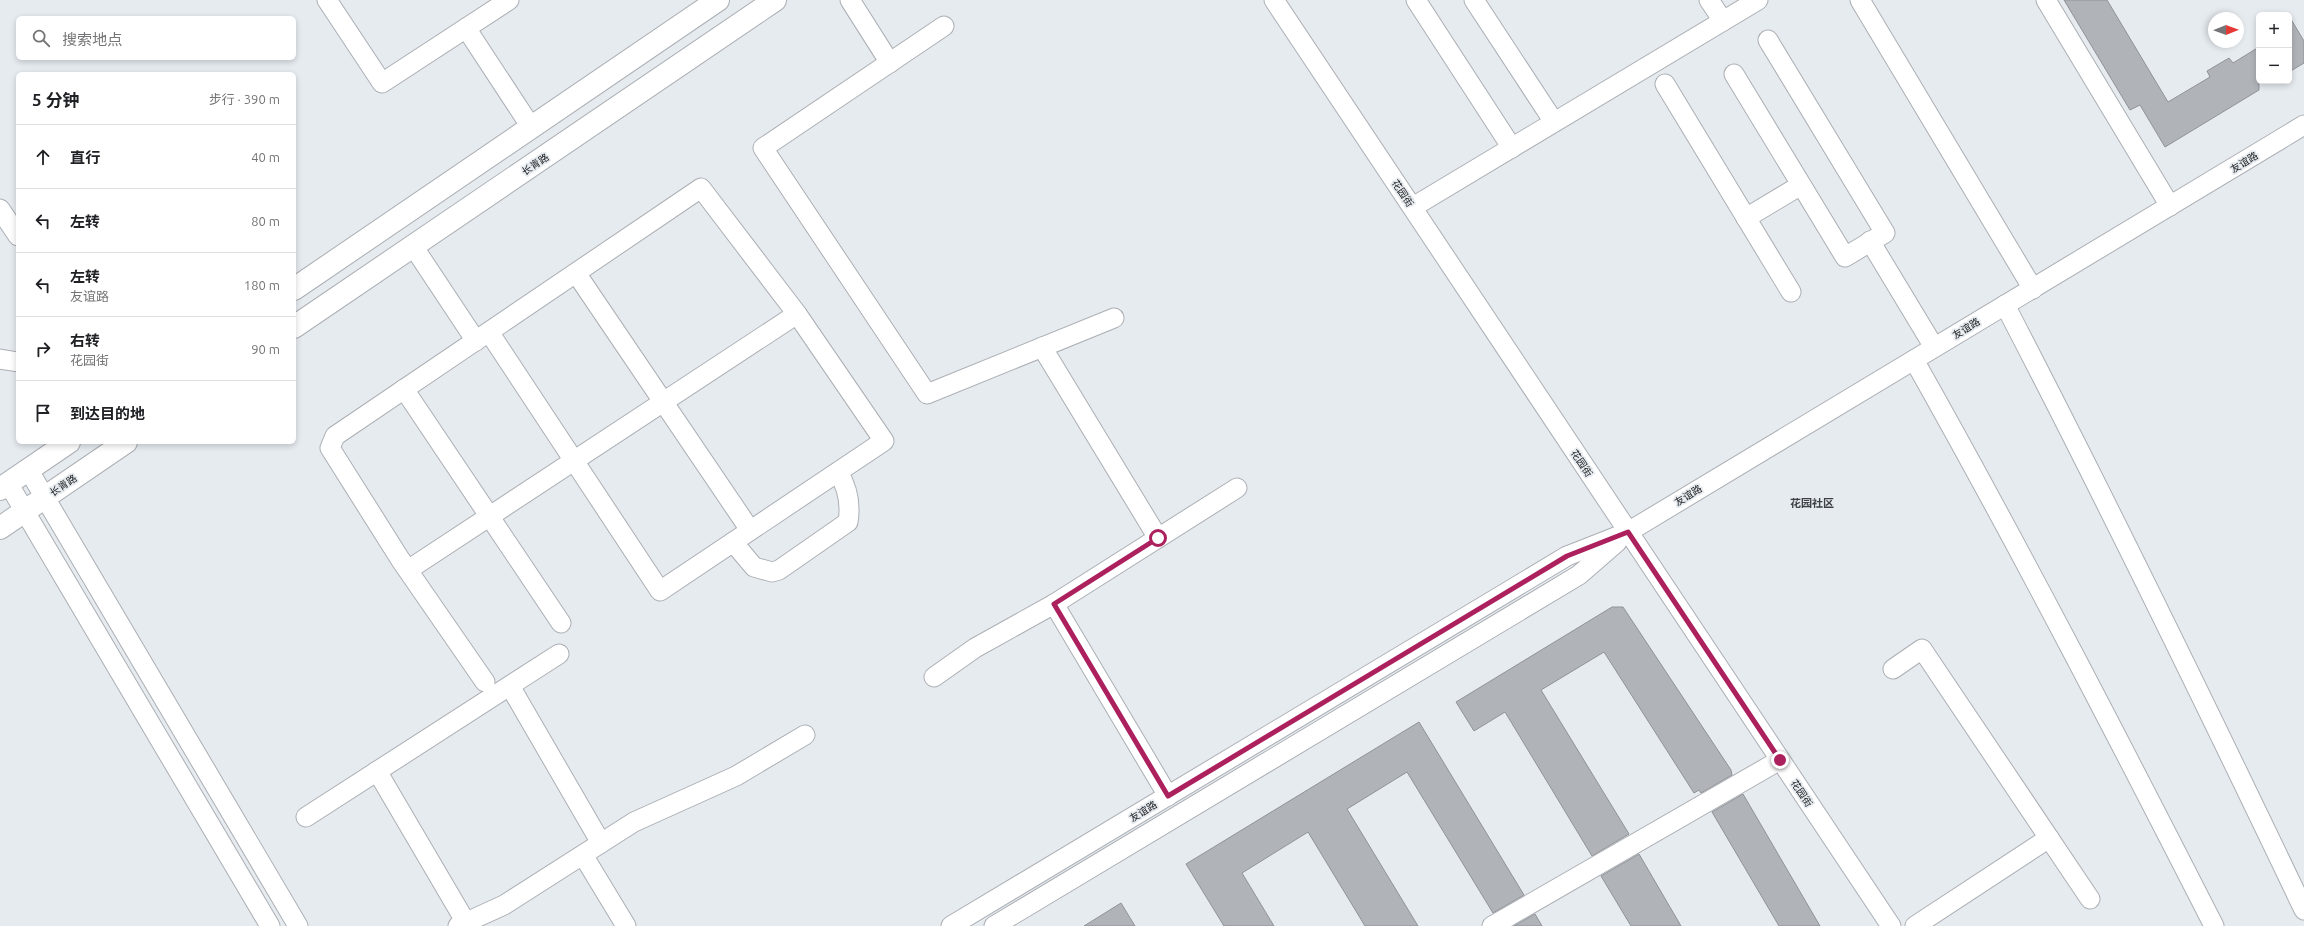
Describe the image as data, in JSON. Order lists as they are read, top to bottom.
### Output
{
  "streets": {
    "main road": ["长青路"],
    "street": ["友谊路", "花园街"]
  },
  "crossings": [
    ["友谊路", "花园街"]
  ],
  "districts": ["花园社区"],
  "north": "right",
  "page": {
    "map_buttons": ["+", "−"],
    "search": "搜索地点",
    "heading": ["5 分钟", "步行 · 390 m"],
    "list": [
      ["直行", "40 m"],
      ["左转", "80 m"],
      ["左转", "友谊路", "180 m"],
      ["右转", "花园街", "90 m"],
      "到达目的地"
    ]
  }
}
